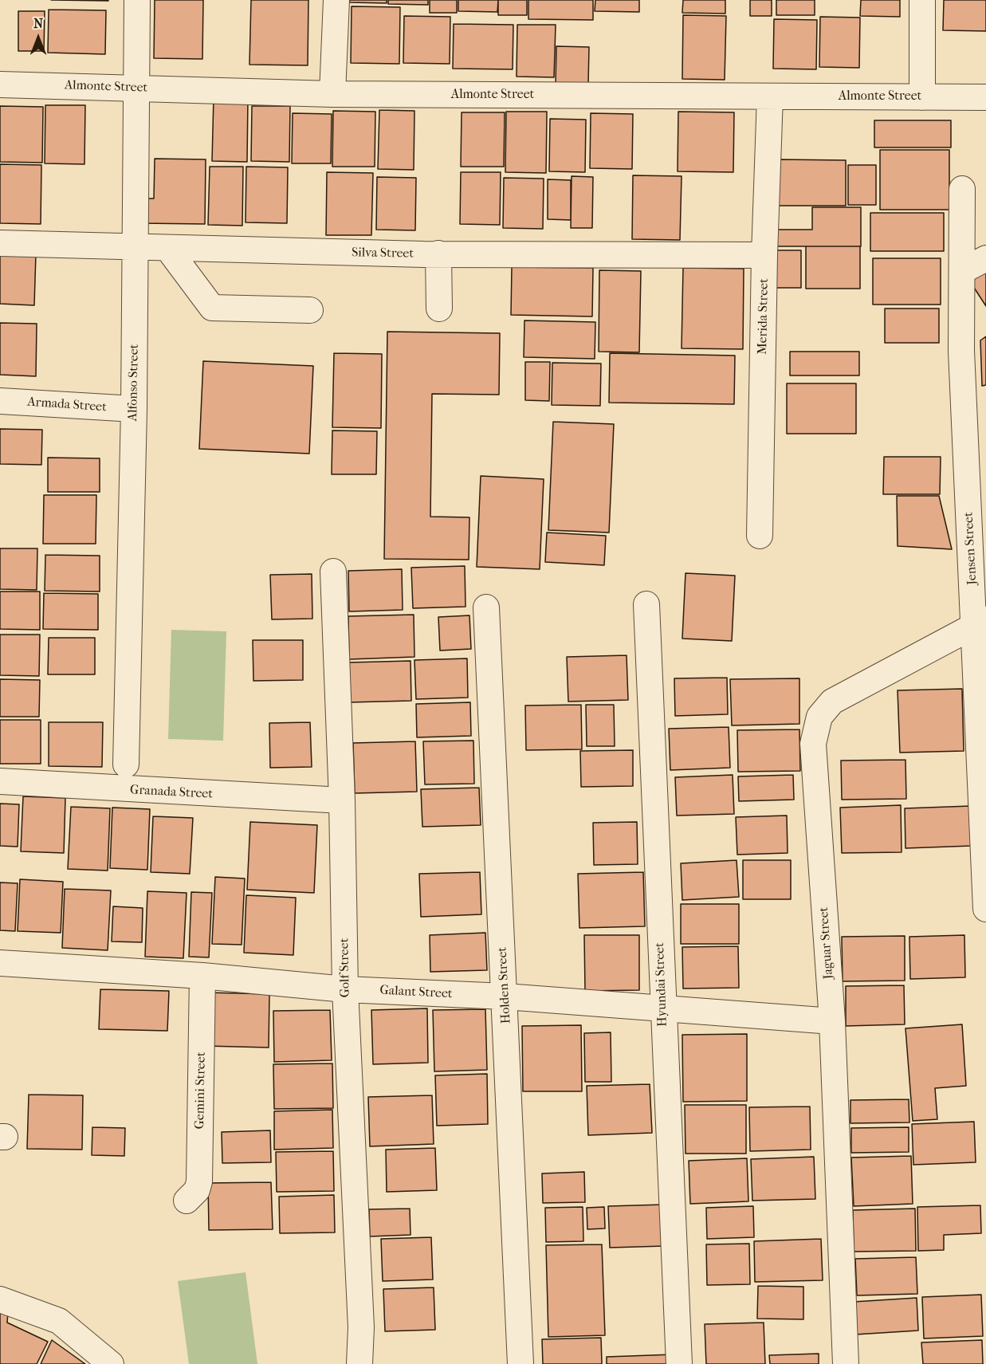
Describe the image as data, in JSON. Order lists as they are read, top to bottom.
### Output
{
  "streets": {
    "street": [
      "Almonte Street",
      "Silva Street",
      "Merida Street",
      "Alfonso Street",
      "Armada Street",
      "Jensen Street",
      "Granada Street",
      "Jaguar Street",
      "Golf Street",
      "Hyundai Street",
      "Holden Street",
      "Galant Street",
      "Gemini Street"
    ]
  },
  "crossings": [
    ["Almonte Street", "Merida Street"],
    ["Almonte Street", "Alfonso Street"],
    ["Silva Street", "Merida Street"],
    ["Silva Street", "Alfonso Street"],
    ["Alfonso Street", "Armada Street"],
    ["Jensen Street", "Jaguar Street"],
    ["Granada Street", "Golf Street"],
    ["Jaguar Street", "Galant Street"],
    ["Golf Street", "Galant Street"],
    ["Hyundai Street", "Galant Street"],
    ["Holden Street", "Galant Street"],
    ["Galant Street", "Gemini Street"]
  ],
  "north": "top"
}
